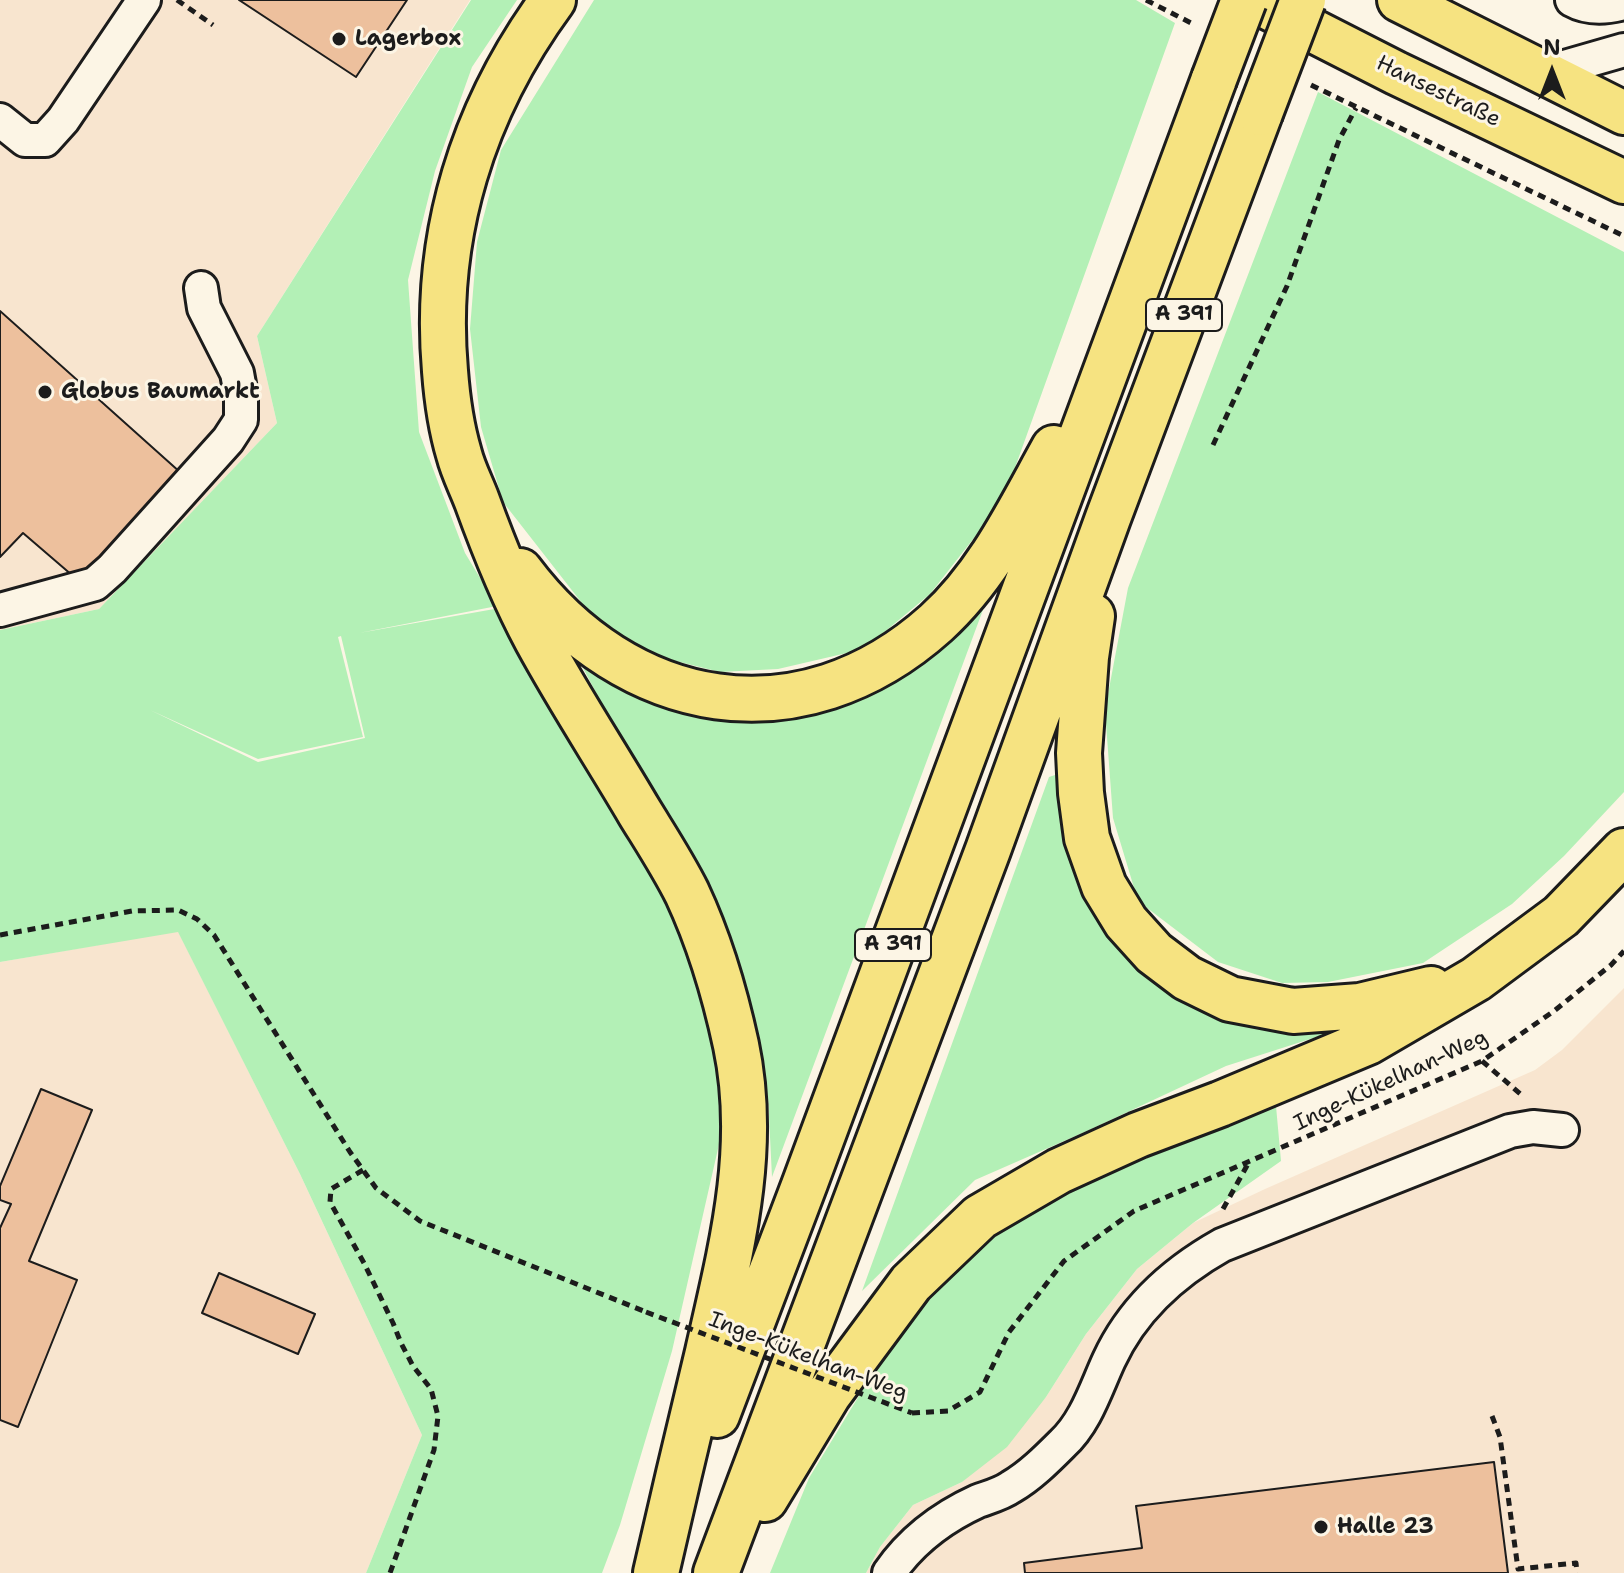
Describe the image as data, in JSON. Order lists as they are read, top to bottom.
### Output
{
  "streets": {
    "highway": ["A 391"],
    "main road": ["Hansestraße"],
    "path": ["Inge-Kükelhan-Weg"]
  },
  "places": ["Lagerbox", "Globus Baumarkt", "Halle 23"],
  "north": "top"
}
